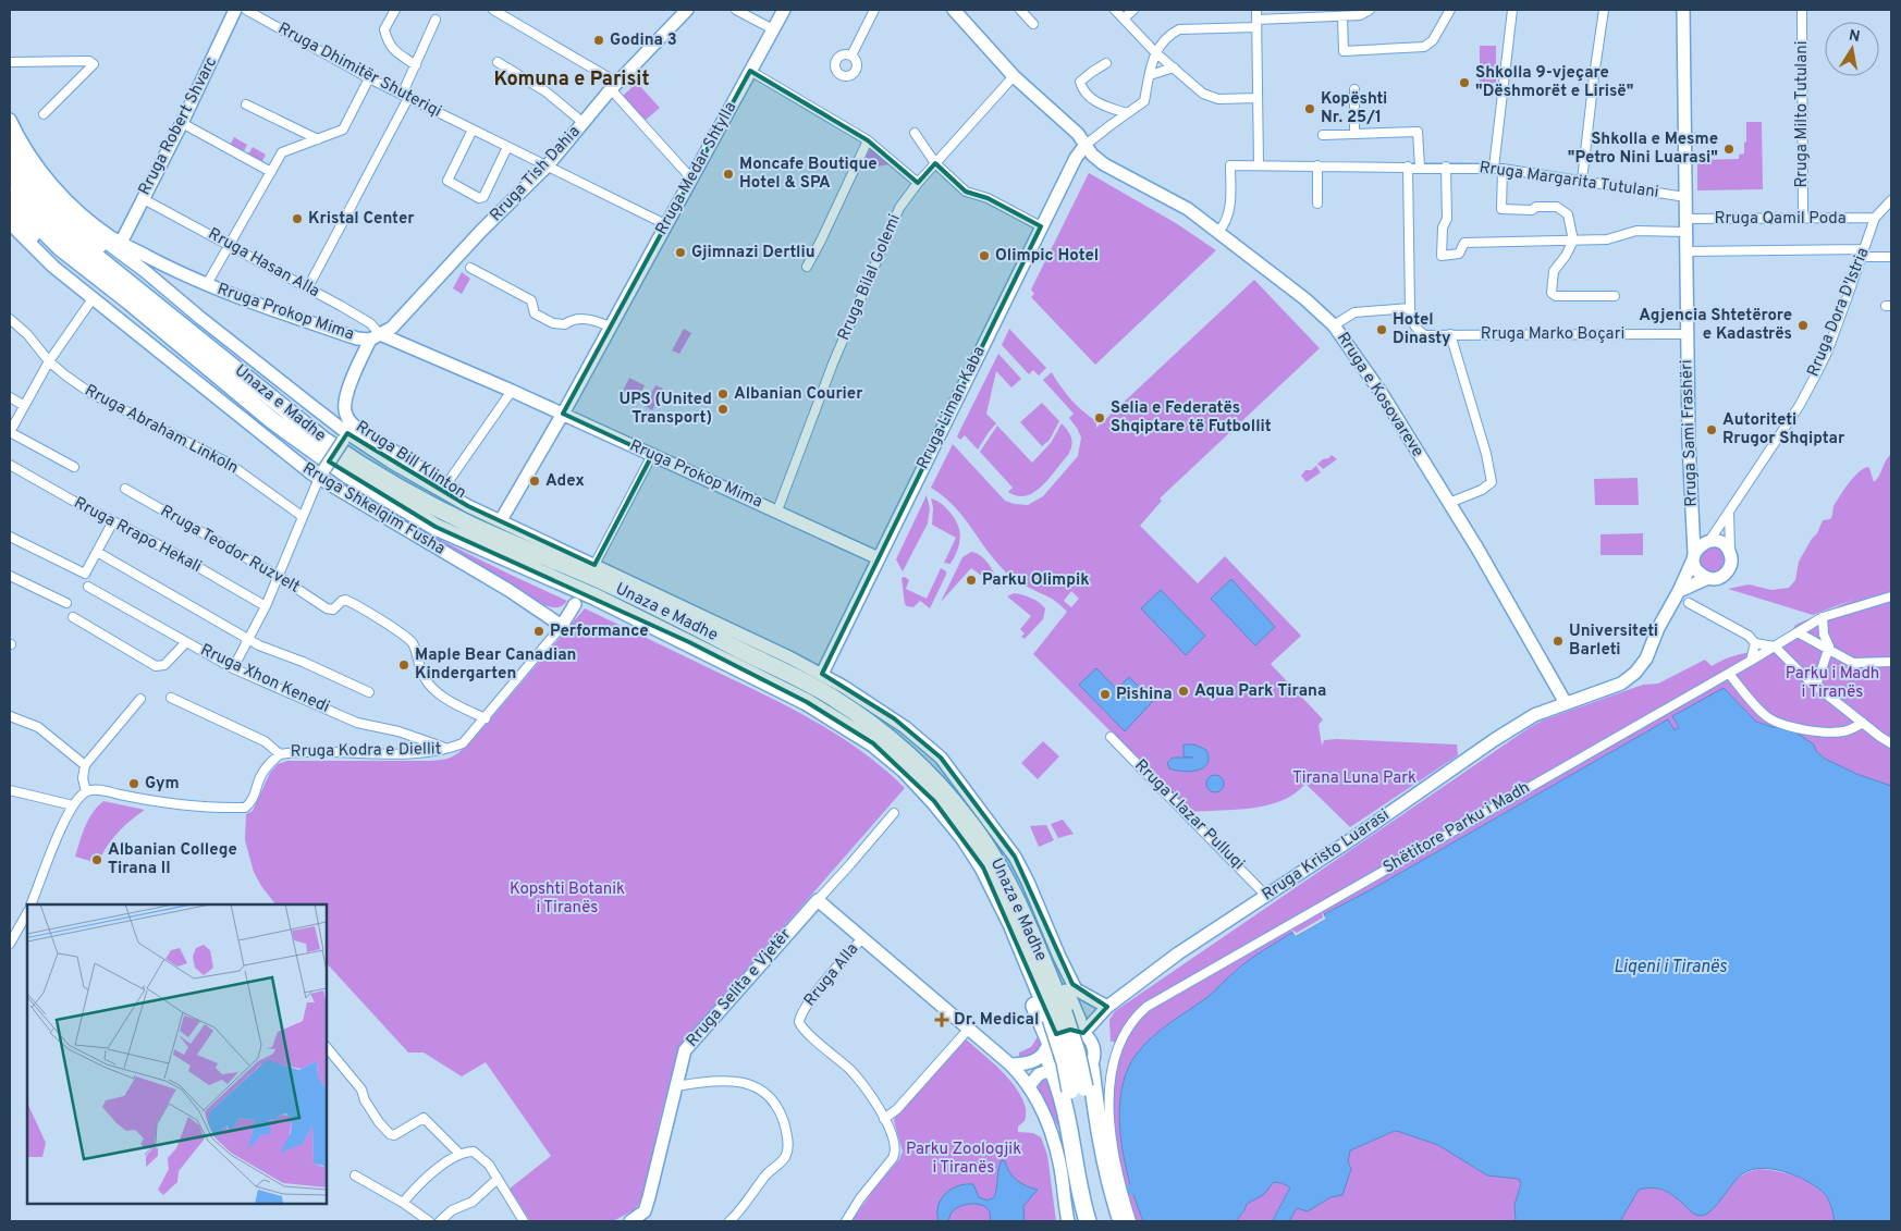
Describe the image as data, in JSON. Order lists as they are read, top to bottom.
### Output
{
  "streets": {
    "highway": ["Unaza e Madhe"],
    "street": [
      "Rruga Dhimitër Shuteriqi",
      "Rruga Milto Tutulani",
      "Rruga Robert Shvarc",
      "Rruga Medar Shtylla",
      "Rruga Tish Dahia",
      "Rruga Margarita Tutulani",
      "Rruga Qamil Poda",
      "Rruga Hasan Alla",
      "Rruga Bilal Golemi",
      "Rruga Prokop Mima",
      "Rruga Dora D'Istria",
      "Rruga Marko Boçari",
      "Rruga e Kosovareve",
      "Rruga Liman Kaba",
      "Rruga Abraham Linkoln",
      "Rruga Sami Frashëri",
      "Rruga Bill Klinton",
      "Rruga Shkelqim Fusha",
      "Rruga Rrapo Hekali",
      "Rruga Teodor Ruzvelt",
      "Rruga Xhon Kenedi",
      "Rruga Kodra e Diellit",
      "Rruga Llazar Pulluqi",
      "Shëtitore Parku i Madh",
      "Rruga Kristo Luarasi",
      "Rruga Alla",
      "Rruga Selita e Vjetër"
    ]
  },
  "crossings": [
    ["Rruga Dhimitër Shuteriqi", "Rruga Medar Shtylla"],
    ["Rruga Dhimitër Shuteriqi", "Rruga Tish Dahia"],
    ["Rruga Milto Tutulani", "Rruga Qamil Poda"],
    ["Rruga Robert Shvarc", "Rruga Hasan Alla"],
    ["Rruga Robert Shvarc", "Rruga Prokop Mima"],
    ["Rruga Medar Shtylla", "Rruga Prokop Mima"],
    ["Rruga Tish Dahia", "Rruga Hasan Alla"],
    ["Rruga Tish Dahia", "Rruga Prokop Mima"],
    ["Rruga Tish Dahia", "Rruga Bill Klinton"],
    ["Rruga Margarita Tutulani", "Rruga Qamil Poda"],
    ["Rruga Margarita Tutulani", "Rruga e Kosovareve"],
    ["Rruga Margarita Tutulani", "Rruga Sami Frashëri"],
    ["Rruga Qamil Poda", "Rruga Dora D'Istria"],
    ["Rruga Qamil Poda", "Rruga Sami Frashëri"],
    ["Rruga Hasan Alla", "Rruga Prokop Mima"],
    ["Rruga Hasan Alla", "Rruga Bill Klinton"],
    ["Rruga Bilal Golemi", "Rruga Prokop Mima"],
    ["Rruga Bilal Golemi", "Rruga e Kosovareve"],
    ["Rruga Prokop Mima", "Rruga Liman Kaba"],
    ["Rruga Prokop Mima", "Rruga Bill Klinton"],
    ["Rruga Dora D'Istria", "Rruga Sami Frashëri"],
    ["Rruga Dora D'Istria", "Rruga Kristo Luarasi"],
    ["Rruga Marko Boçari", "Rruga Sami Frashëri"],
    ["Rruga e Kosovareve", "Rruga Liman Kaba"],
    ["Rruga e Kosovareve", "Rruga Kristo Luarasi"],
    ["Rruga Abraham Linkoln", "Rruga Bill Klinton"],
    ["Rruga Sami Frashëri", "Rruga Kristo Luarasi"],
    ["Rruga Bill Klinton", "Rruga Shkelqim Fusha"],
    ["Rruga Bill Klinton", "Rruga Rrapo Hekali"],
    ["Rruga Bill Klinton", "Rruga Teodor Ruzvelt"],
    ["Rruga Bill Klinton", "Rruga Xhon Kenedi"],
    ["Rruga Shkelqim Fusha", "Rruga Kodra e Diellit"],
    ["Rruga Teodor Ruzvelt", "Rruga Kodra e Diellit"],
    ["Rruga Xhon Kenedi", "Rruga Kodra e Diellit"],
    ["Rruga Llazar Pulluqi", "Rruga Kristo Luarasi"]
  ],
  "districts": ["Komuna e Parisit"],
  "water": ["Liqeni i Tiranës"],
  "parks": [
    "Parku i Madh i Tiranës",
    "Tirana Luna Park",
    "Kopshti Botanik i Tiranës",
    "Parku Zoologjik i Tiranës"
  ],
  "places": {
    "other": [
      "Godina 3",
      "Shkolla 9-vjeçare \"Dëshmorët e Lirisë\"",
      "Kopështi Nr. 25/1",
      "Shkolla e Mesme \"Petro Nini Luarasi\"",
      "Moncafe Boutique Hotel & SPA",
      "Kristal Center",
      "Gjimnazi Dertliu",
      "Olimpic Hotel",
      "Agjencia Shtetërore e Kadastrës",
      "Hotel Dinasty",
      "Albanian Courier",
      "UPS (United Transport)",
      "Selia e Federatës Shqiptare të Futbollit",
      "Autoriteti Rrugor Shqiptar",
      "Adex",
      "Parku Olimpik",
      "Performance",
      "Universiteti Barleti",
      "Maple Bear Canadian Kindergarten",
      "Aqua Park Tirana",
      "Pishina",
      "Gym",
      "Albanian College Tirana II"
    ],
    "health": ["Dr. Medical"]
  },
  "north": "top"
}
